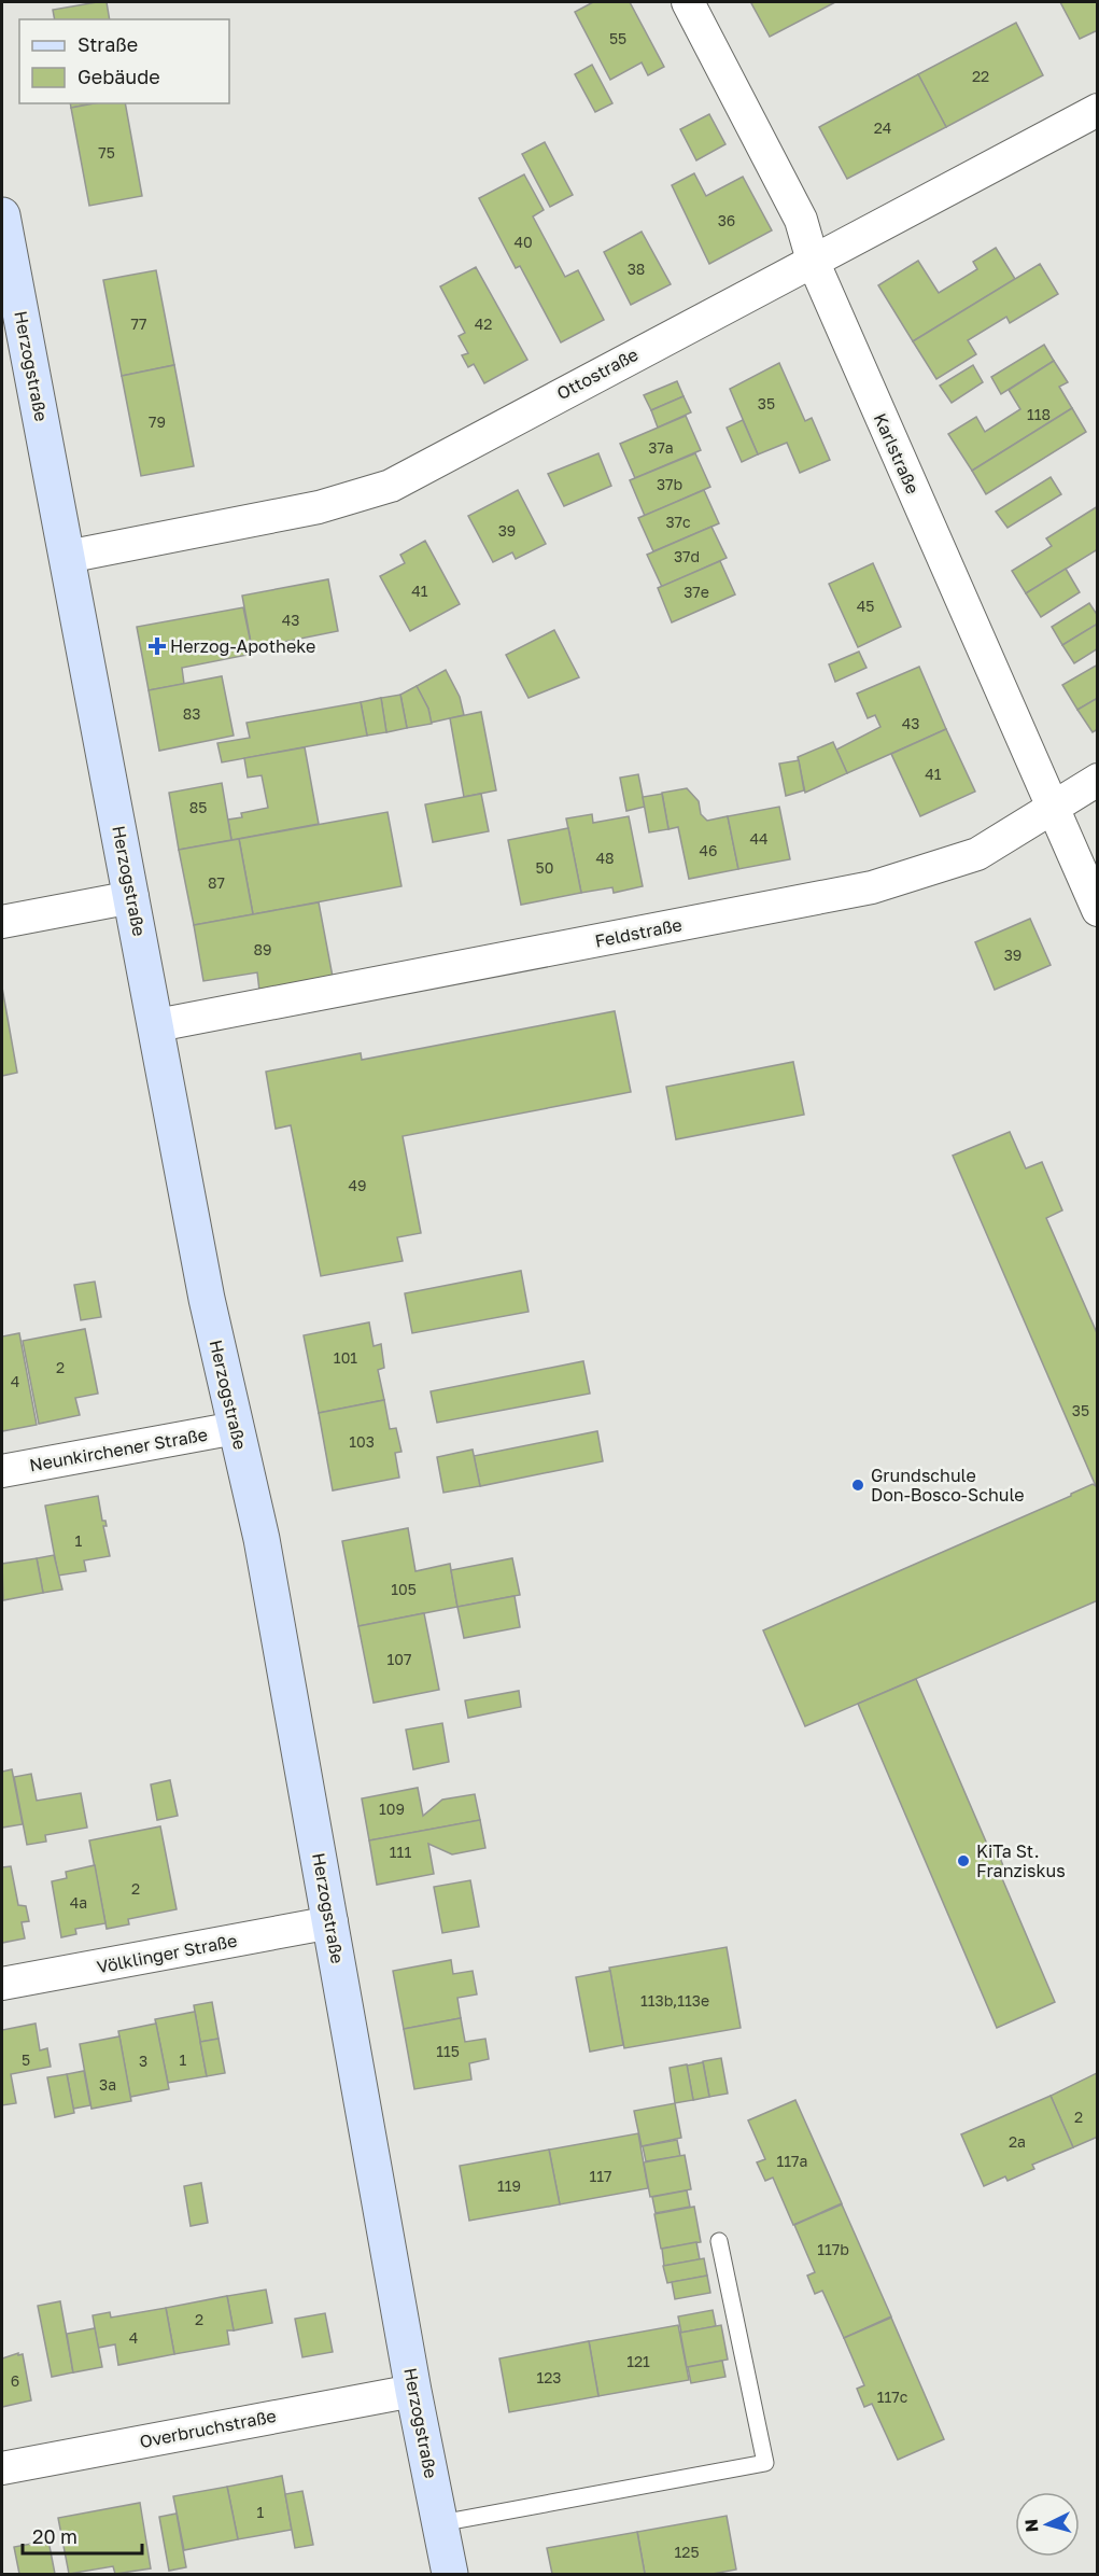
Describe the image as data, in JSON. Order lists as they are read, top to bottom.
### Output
{
  "streets": {
    "street": [
      "Herzogstraße",
      "Ottostraße",
      "Karlstraße",
      "Feldstraße",
      "Neunkirchener Straße",
      "Völklinger Straße",
      "Overbruchstraße"
    ]
  },
  "crossings": [
    ["Herzogstraße", "Ottostraße"],
    ["Herzogstraße", "Feldstraße"],
    ["Herzogstraße", "Neunkirchener Straße"],
    ["Herzogstraße", "Völklinger Straße"],
    ["Herzogstraße", "Overbruchstraße"],
    ["Ottostraße", "Karlstraße"],
    ["Karlstraße", "Feldstraße"]
  ],
  "places": {
    "health": ["Herzog-Apotheke"],
    "other": ["Grundschule Don-Bosco-Schule", "KiTa St. Franziskus"]
  },
  "house_numbers": [
    "55",
    "22",
    "24",
    "75",
    "36",
    "40",
    "38",
    "77",
    "42",
    "35",
    "118",
    "79",
    "37a",
    "37b",
    "37c",
    "39",
    "37d",
    "41",
    "37e",
    "45",
    "43",
    "83",
    "43",
    "41",
    "85",
    "44",
    "46",
    "48",
    "50",
    "87",
    "89",
    "39",
    "49",
    "101",
    "2",
    "4",
    "35",
    "103",
    "1",
    "105",
    "107",
    "109",
    "111",
    "2",
    "4a",
    "113b,113e",
    "115",
    "5",
    "1",
    "3",
    "3a",
    "2",
    "2a",
    "117a",
    "117",
    "119",
    "117b",
    "2",
    "4",
    "121",
    "123",
    "6",
    "117c",
    "1",
    "125"
  ],
  "legend": ["Straße", "Gebäude"],
  "scale_bar": "20 m",
  "north": "left"
}
